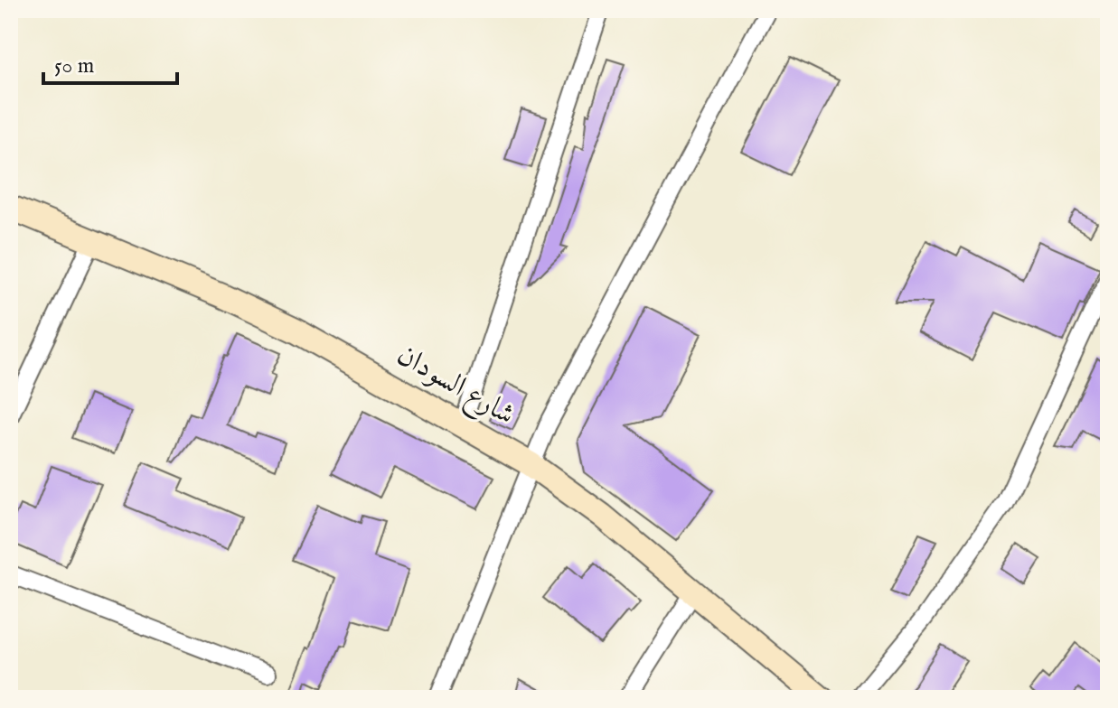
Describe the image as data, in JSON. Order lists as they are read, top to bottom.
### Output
{
  "streets": {
    "main road": ["شارع السودان"]
  },
  "scale_bar": "50 m"
}
